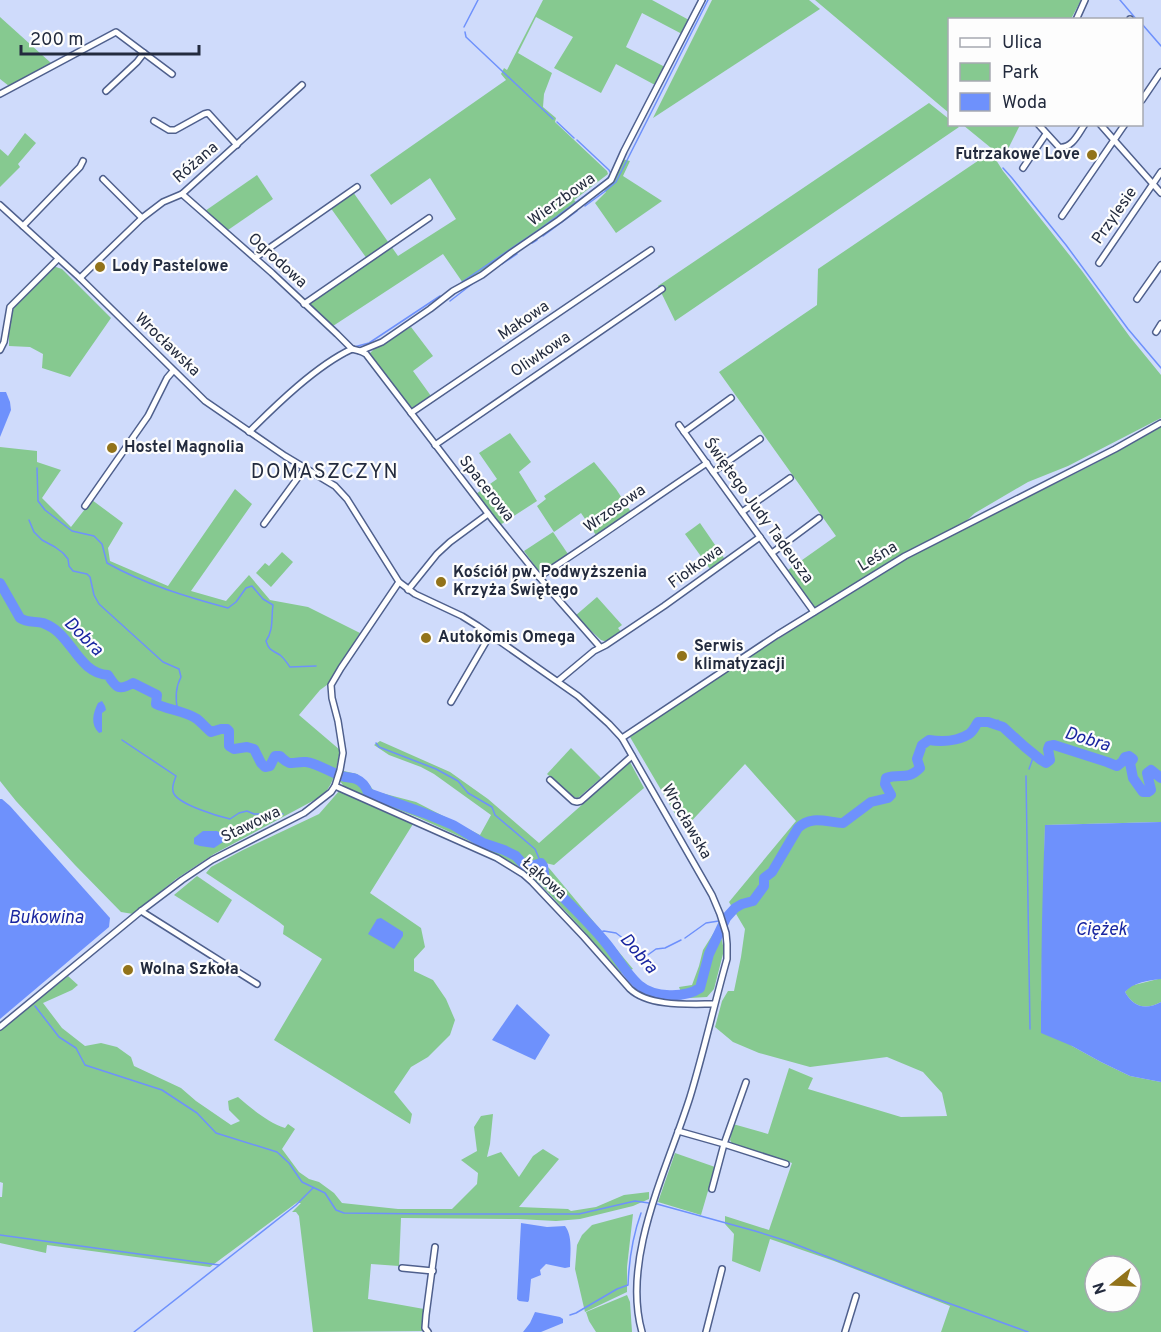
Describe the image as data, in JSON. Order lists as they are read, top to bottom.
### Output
{
  "streets": {
    "street": [
      "Różana",
      "Wierzbowa",
      "Przylesie",
      "Ogrodowa",
      "Makowa",
      "Wrocławska",
      "Oliwkowa",
      "Spacerowa",
      "Wrzosowa",
      "Świętego Judy Tadeusza",
      "Leśna",
      "Fiołkowa",
      "Stawowa",
      "Łąkowa"
    ]
  },
  "crossings": [
    ["Różana", "Ogrodowa"],
    ["Różana", "Wrocławska"],
    ["Wierzbowa", "Spacerowa"],
    ["Makowa", "Spacerowa"],
    ["Wrocławska", "Leśna"],
    ["Wrocławska", "Fiołkowa"],
    ["Wrocławska", "Stawowa"],
    ["Wrocławska", "Łąkowa"],
    ["Oliwkowa", "Spacerowa"],
    ["Spacerowa", "Wrzosowa"],
    ["Spacerowa", "Fiołkowa"],
    ["Wrzosowa", "Świętego Judy Tadeusza"],
    ["Świętego Judy Tadeusza", "Leśna"],
    ["Świętego Judy Tadeusza", "Fiołkowa"],
    ["Stawowa", "Łąkowa"]
  ],
  "districts": ["DOMASZCZYN"],
  "water": ["Dobra", "Bukowina", "Ciężek"],
  "places": [
    "Futrzakowe Love",
    "Lody Pastelowe",
    "Hostel Magnolia",
    "Kościół pw. Podwyższenia Krzyża Świętego",
    "Autokomis Omega",
    "Serwis klimatyzacji",
    "Wolna Szkoła"
  ],
  "legend": ["Ulica", "Park", "Woda"],
  "scale_bar": "200 m",
  "north": "left"
}
